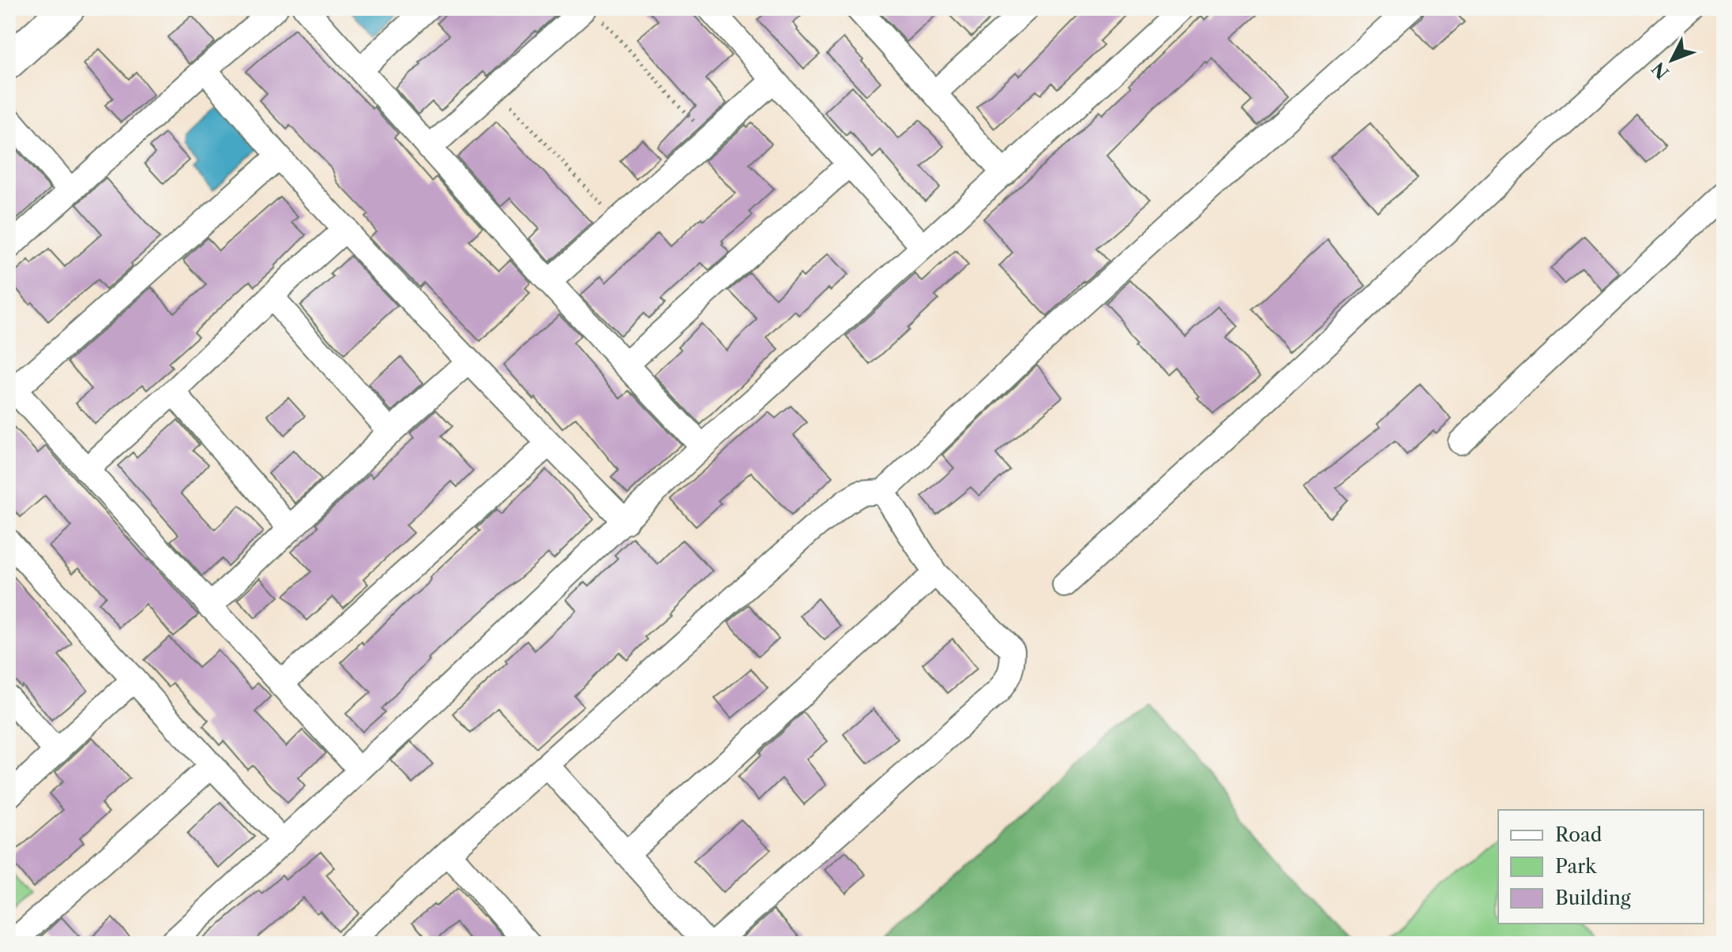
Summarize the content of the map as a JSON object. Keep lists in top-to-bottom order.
{
  "legend": ["Road", "Park", "Building"],
  "north": "bottom left"
}
